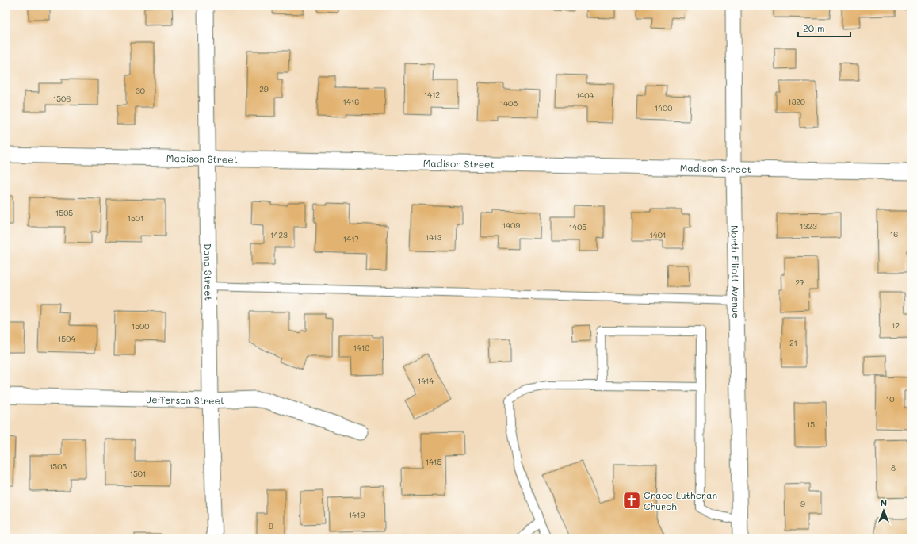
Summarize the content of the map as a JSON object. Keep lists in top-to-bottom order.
{
  "streets": {
    "street": [
      "Madison Street",
      "Dana Street",
      "North Elliott Avenue",
      "Jefferson Street"
    ]
  },
  "crossings": [
    ["Madison Street", "Dana Street"],
    ["Madison Street", "North Elliott Avenue"],
    ["Dana Street", "Jefferson Street"]
  ],
  "places": {
    "church": ["Grace Lutheran Church"]
  },
  "house_numbers": [
    "29",
    "30",
    "1412",
    "1404",
    "1506",
    "1416",
    "1320",
    "1408",
    "1400",
    "1505",
    "1501",
    "1409",
    "1323",
    "1405",
    "16",
    "1423",
    "1401",
    "1413",
    "1417",
    "27",
    "12",
    "1500",
    "1504",
    "21",
    "1418",
    "1414",
    "10",
    "15",
    "1415",
    "1505",
    "8",
    "1501",
    "9",
    "1419",
    "9"
  ],
  "scale_bar": "20 m",
  "north": "top"
}
